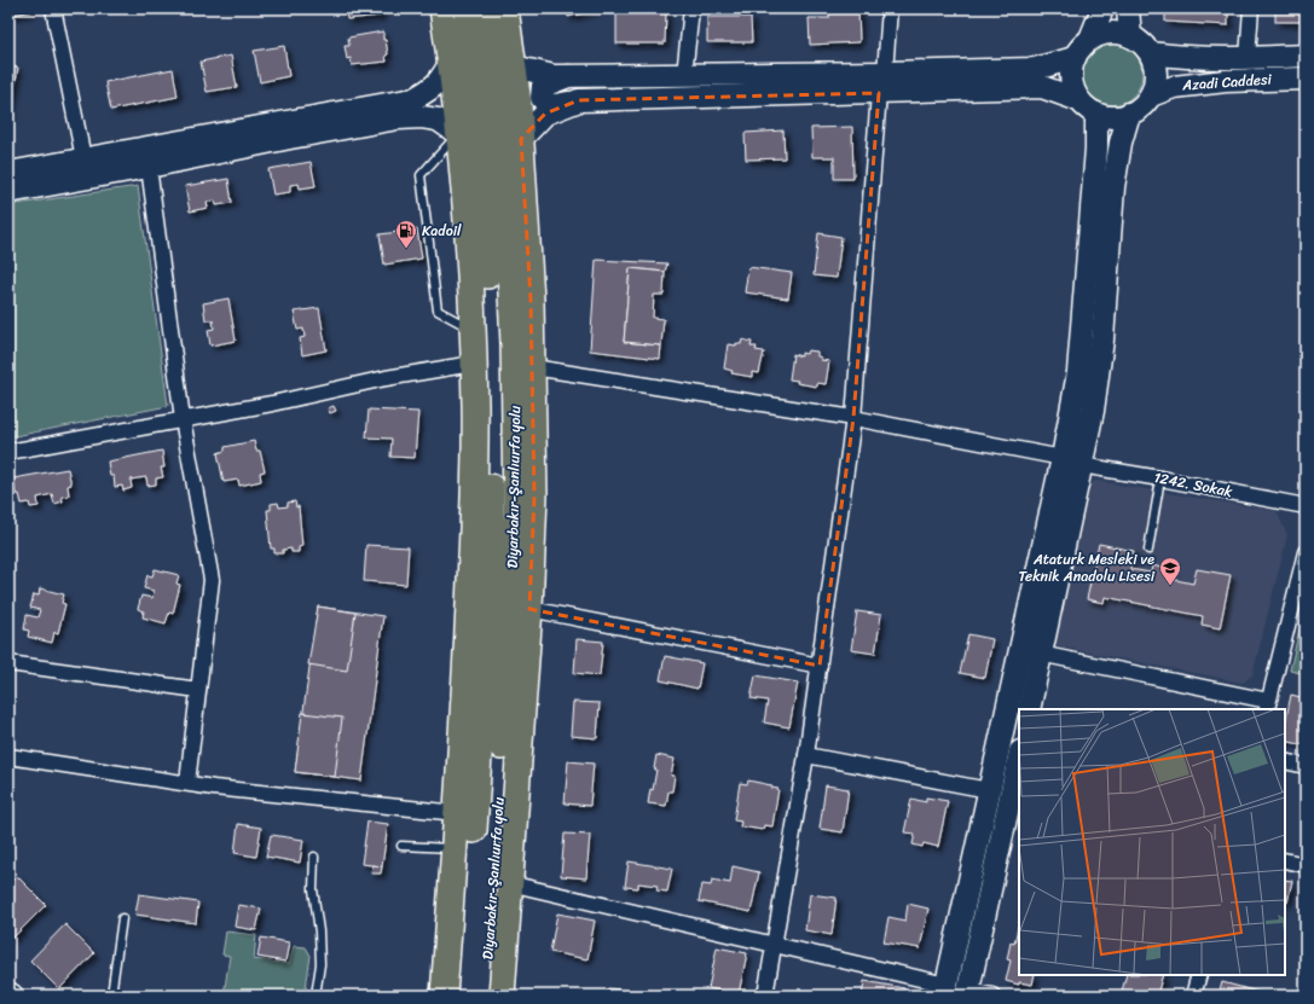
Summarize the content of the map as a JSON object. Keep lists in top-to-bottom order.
{
  "streets": {
    "highway": ["Diyarbakır-Şanlıurfa yolu"],
    "main road": ["Azadi Caddesi"],
    "street": ["1242. Sokak"]
  },
  "places": {
    "fuel station": ["Kadoil"],
    "school or university": ["Ataturk Mesleki ve Teknik Anadolu Lisesi"]
  }
}
